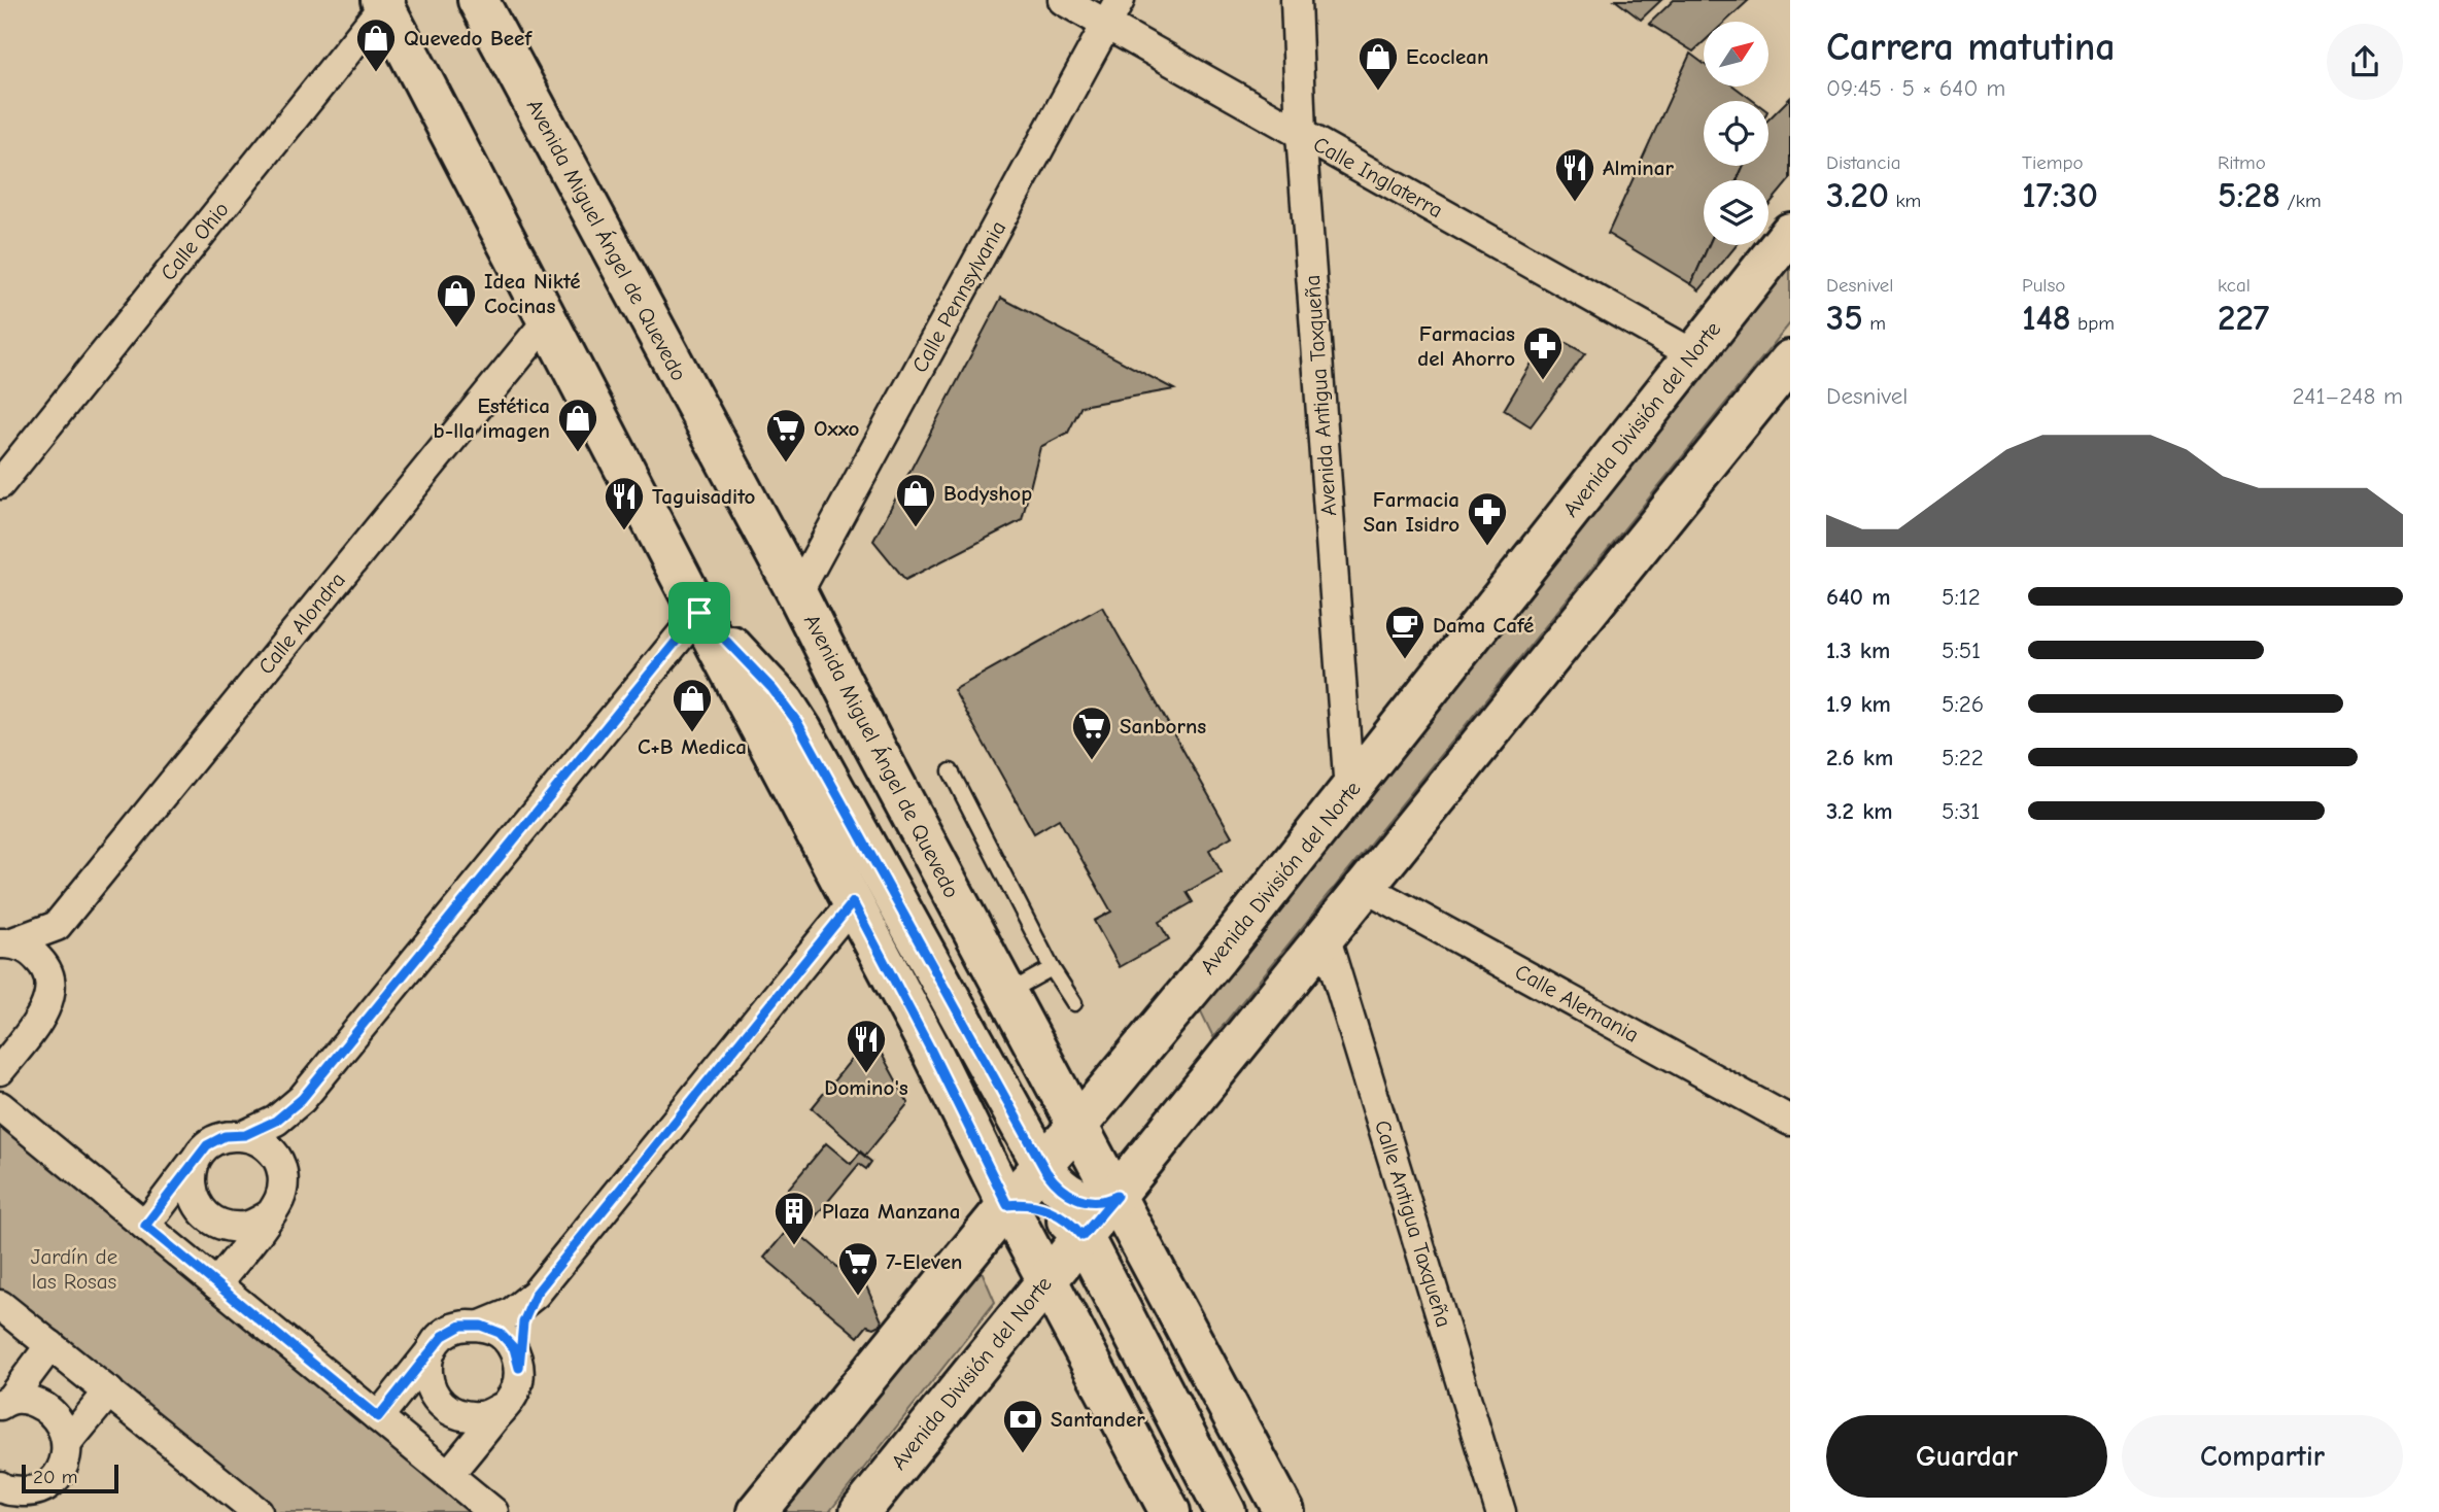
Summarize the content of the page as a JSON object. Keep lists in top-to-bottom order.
{
  "streets": {
    "main road": ["Avenida Miguel Ángel de Quevedo", "Avenida División del Norte"],
    "street": [
      "Calle Inglaterra",
      "Calle Ohio",
      "Calle Pennsylvania",
      "Avenida Antigua Taxqueña",
      "Calle Alondra",
      "Calle Alemania",
      "Calle Antigua Taxqueña"
    ]
  },
  "crossings": [
    ["Calle Inglaterra", "Calle Pennsylvania"],
    ["Calle Inglaterra", "Avenida Antigua Taxqueña"],
    ["Calle Inglaterra", "Avenida División del Norte"],
    ["Avenida Miguel Ángel de Quevedo", "Calle Pennsylvania"],
    ["Avenida Miguel Ángel de Quevedo", "Avenida División del Norte"],
    ["Avenida Antigua Taxqueña", "Avenida División del Norte"],
    ["Avenida División del Norte", "Calle Alemania"],
    ["Avenida División del Norte", "Calle Antigua Taxqueña"]
  ],
  "parks": ["Jardín de las Rosas"],
  "places": {
    "shop": [
      "Quevedo Beef",
      "Ecoclean",
      "Idea Nikté Cocinas",
      "Estética b-lla imagen",
      "Bodyshop",
      "C+B Medica"
    ],
    "restaurant": ["Alminar", "Taguisadito", "Domino's"],
    "pharmacy": ["Farmacias del Ahorro", "Farmacia San Isidro"],
    "supermarket": ["Oxxo", "Sanborns", "7-Eleven"],
    "cafe": ["Dama Café"],
    "building": ["Plaza Manzana"],
    "bank": ["Santander"]
  },
  "scale_bar": "20 m",
  "north": "top right",
  "page": {
    "heading": ["Carrera matutina", "09:45 · 5 × 640 m"],
    "stats": [
      ["Distancia", "3.20 km"],
      ["Tiempo", "17:30"],
      ["Ritmo", "5:28 /km"],
      ["Desnivel", "35 m"],
      ["Pulso", "148 bpm"],
      ["kcal", "227"]
    ],
    "chart": ["Desnivel", "241–248 m"],
    "list": [
      {
        "name": "640 m",
        "note": "5:12"
      },
      {
        "name": "1.3 km",
        "note": "5:51"
      },
      {
        "name": "1.9 km",
        "note": "5:26"
      },
      {
        "name": "2.6 km",
        "note": "5:22"
      },
      {
        "name": "3.2 km",
        "note": "5:31"
      }
    ],
    "buttons": ["Guardar", "Compartir"],
    "scale": "20 m"
  }
}
